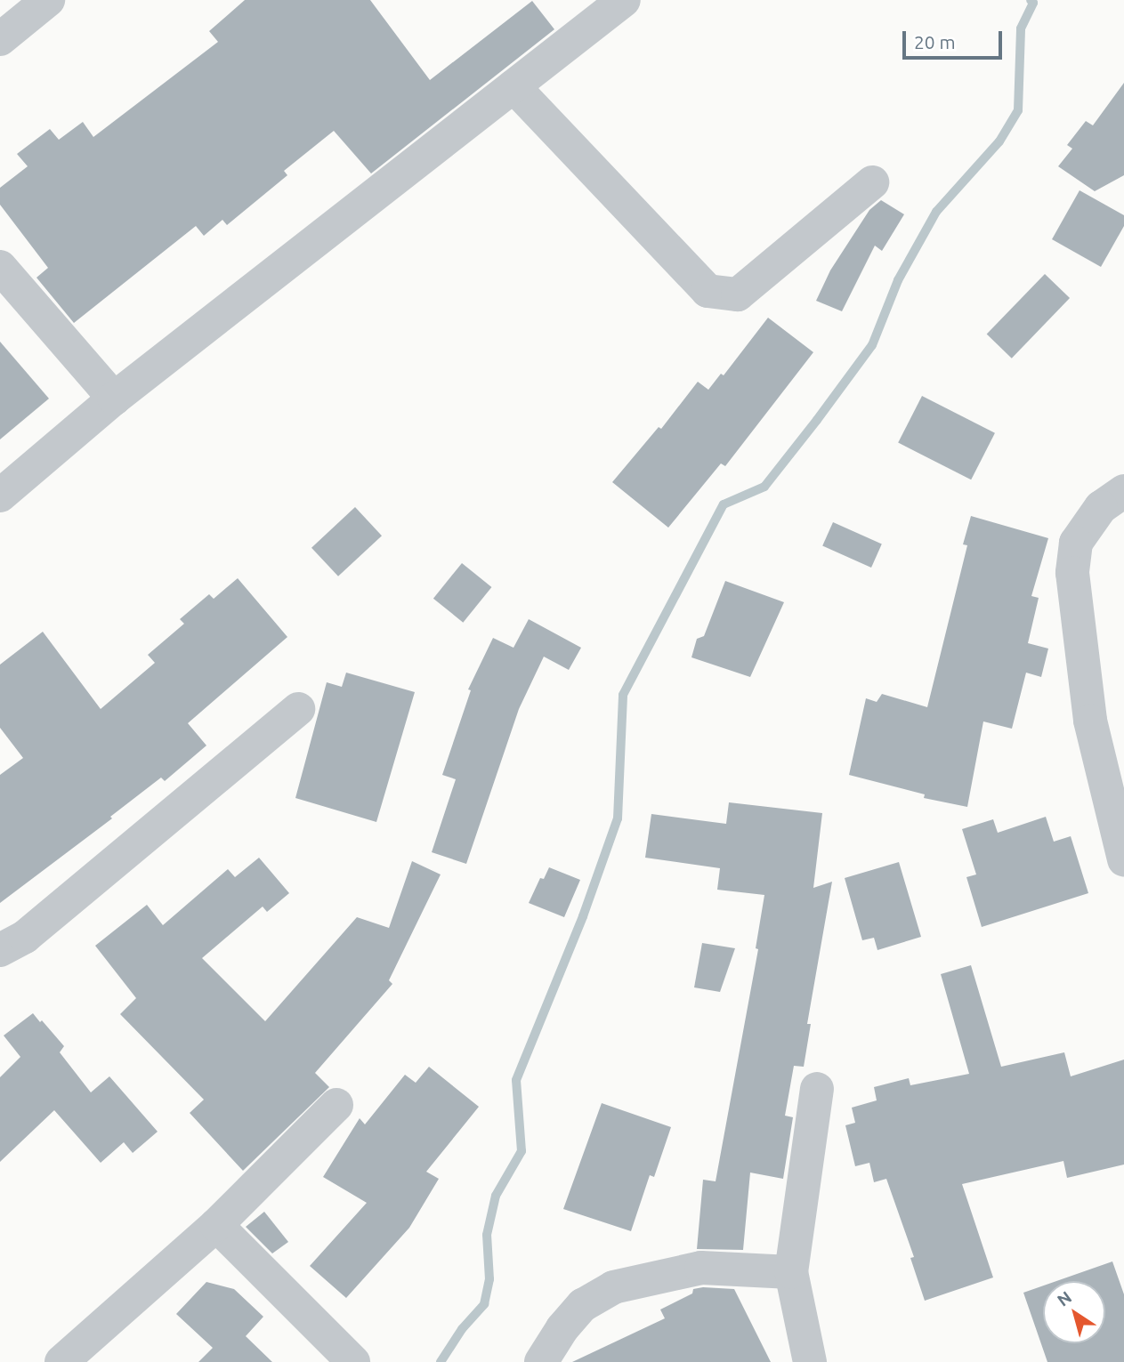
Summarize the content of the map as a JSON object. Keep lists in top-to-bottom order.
{
  "scale_bar": "20 m",
  "north": "top left"
}
